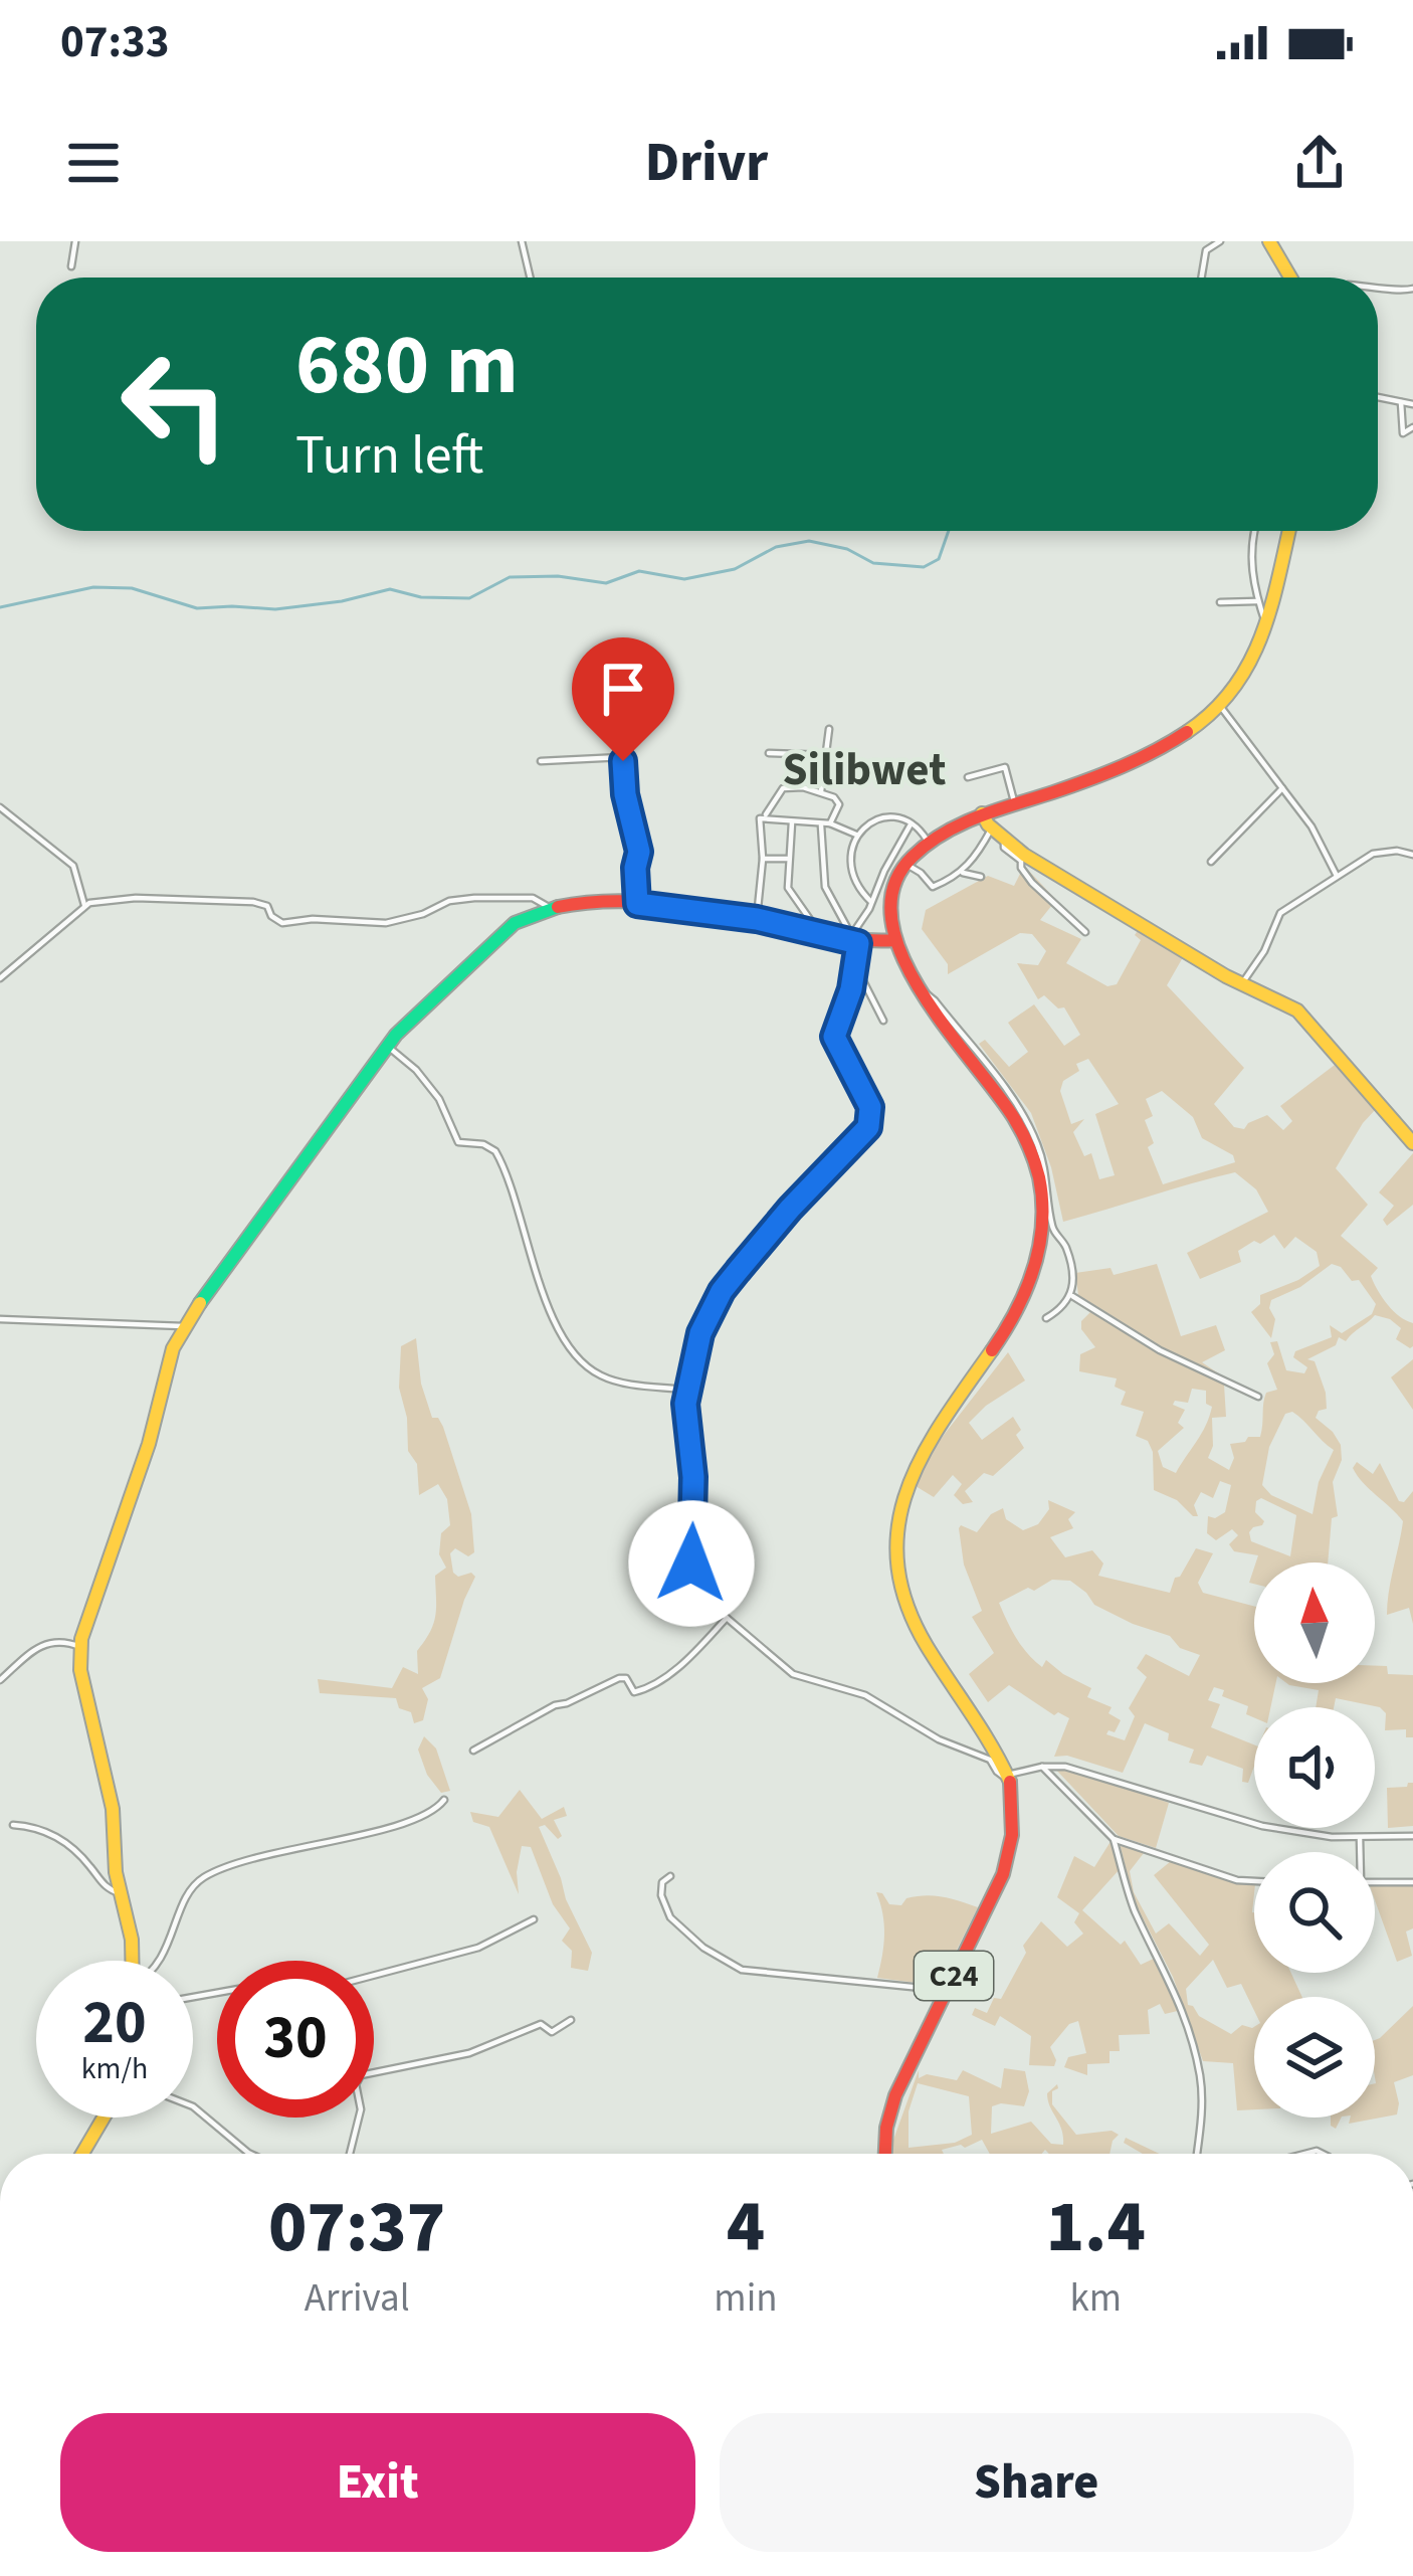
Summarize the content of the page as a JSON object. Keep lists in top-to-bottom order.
{
  "streets": {
    "street": ["C24"]
  },
  "districts": ["Silibwet"],
  "north": "top",
  "page": {
    "status": "07:33",
    "header": "Drivr",
    "turn": ["680 m", "Turn left"],
    "speed": "20 km/h",
    "limit": "30",
    "eta": [
      "07:37",
      "Arrival",
      "4",
      "min",
      "1.4",
      "km"
    ],
    "buttons": ["Exit", "Share"]
  }
}
